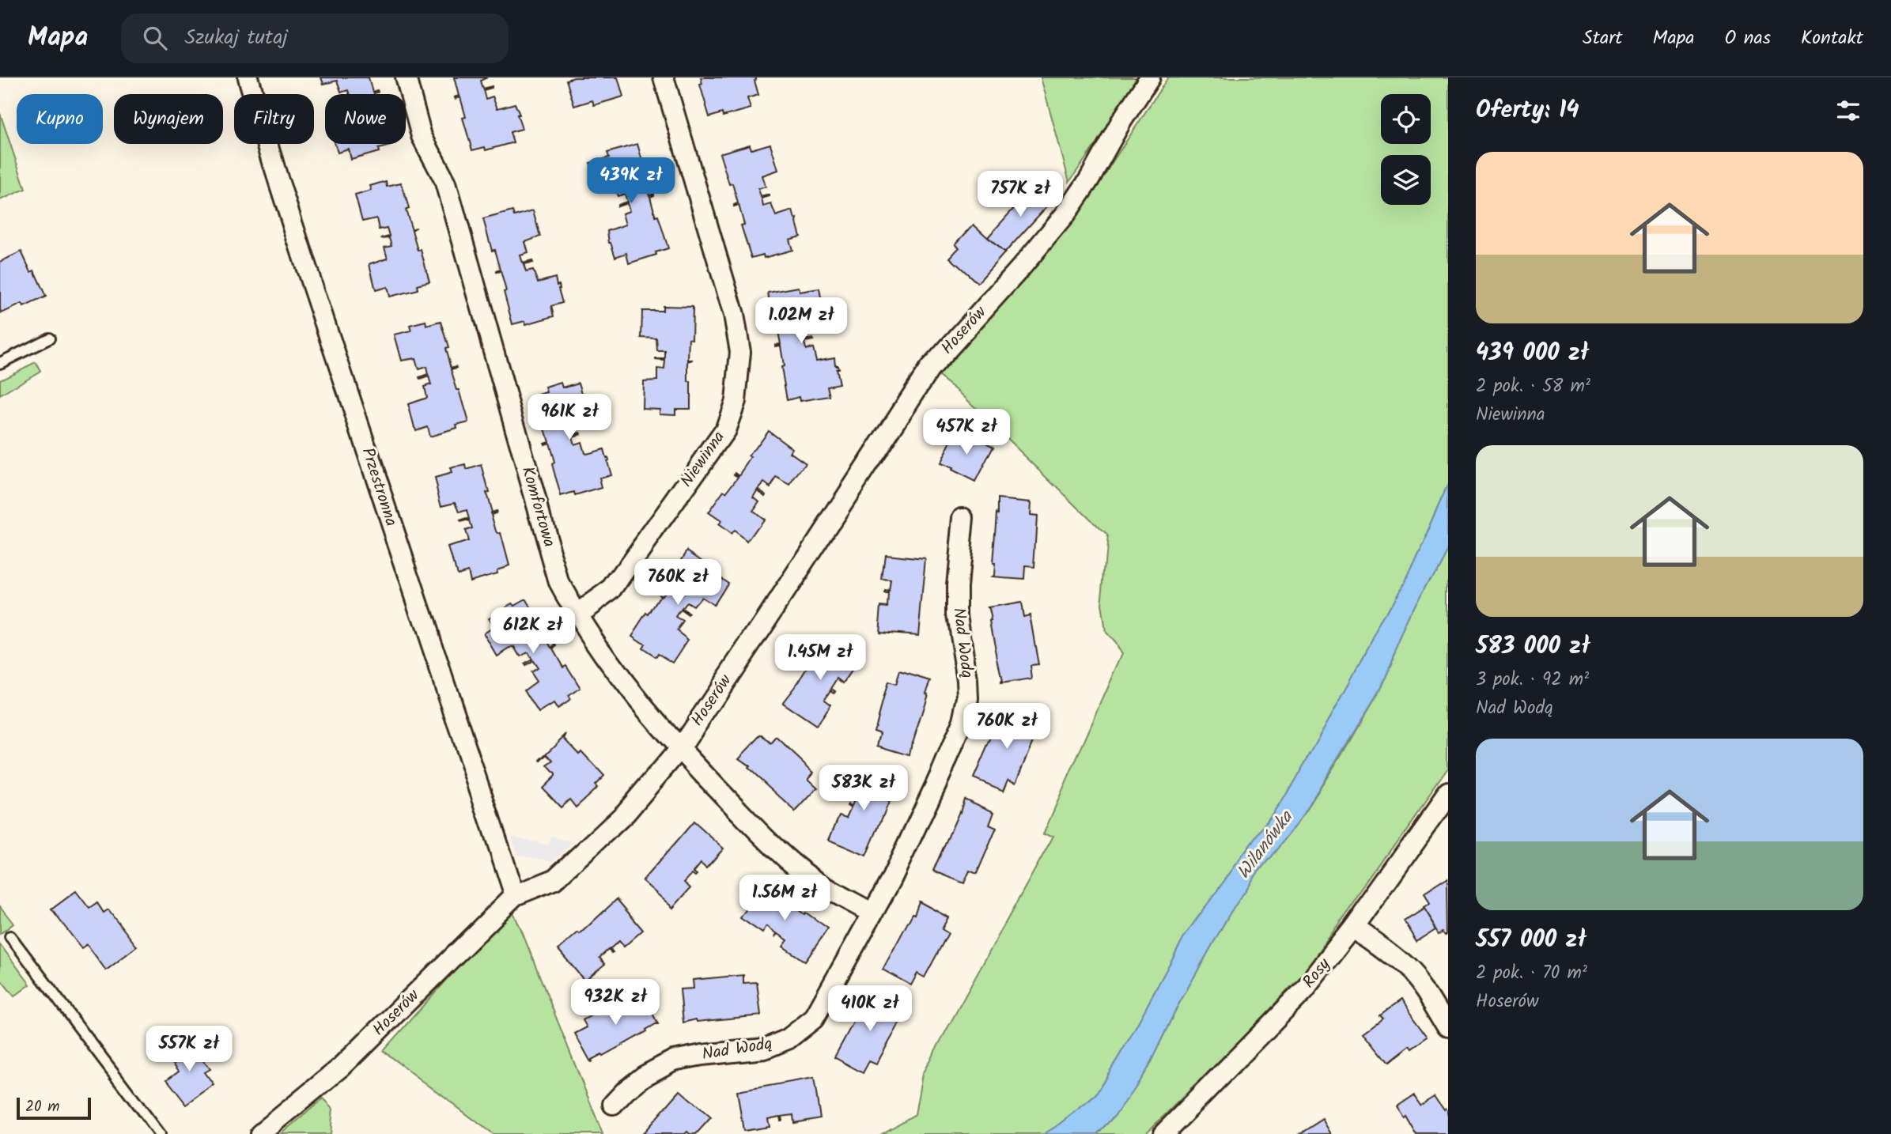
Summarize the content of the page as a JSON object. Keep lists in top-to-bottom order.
{
  "streets": {
    "street": [
      "Hoserów",
      "Niewinna",
      "Przestronna",
      "Komfortowa",
      "Nad Wodą",
      "Rosy"
    ]
  },
  "crossings": [
    ["Hoserów", "Przestronna"],
    ["Hoserów", "Komfortowa"],
    ["Niewinna", "Komfortowa"]
  ],
  "water": ["Wilanówka"],
  "scale_bar": "20 m",
  "page": {
    "header": "Mapa",
    "search": "Szukaj tutaj",
    "nav": [
      "Start",
      "Mapa",
      "O nas",
      "Kontakt"
    ],
    "heading": "Oferty: 14",
    "chip": [
      "Kupno",
      "Wynajem",
      "Filtry",
      "Nowe"
    ],
    "list": [
      {
        "name": "439 000 zł",
        "note": "2 pok. · 58 m² · Niewinna"
      },
      {
        "name": "583 000 zł",
        "note": "3 pok. · 92 m² · Nad Wodą"
      },
      {
        "name": "557 000 zł",
        "note": "2 pok. · 70 m² · Hoserów"
      }
    ],
    "price": [
      "439K zł",
      "757K zł",
      "1.02M zł",
      "961K zł",
      "457K zł",
      "760K zł",
      "612K zł",
      "1.45M zł",
      "760K zł",
      "583K zł",
      "1.56M zł",
      "932K zł",
      "410K zł",
      "557K zł"
    ],
    "scale": "20 m"
  }
}
